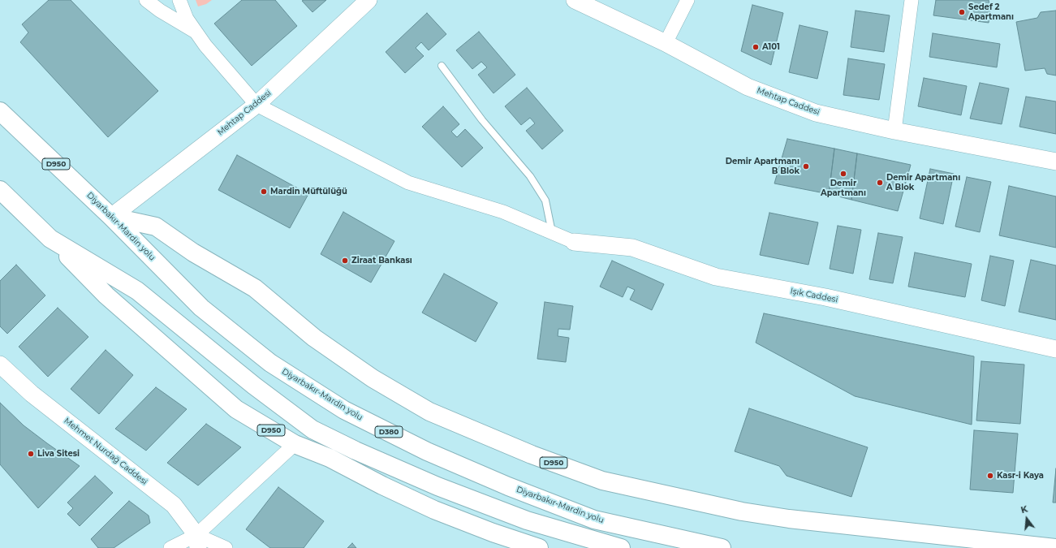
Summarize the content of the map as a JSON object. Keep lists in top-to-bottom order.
{
  "streets": {
    "highway": ["D950", "Diyarbakır-Mardin yolu", "D380"],
    "street": ["Mehtap Caddesi", "Işık Caddesi", "Mehmet Nurdağ Caddesi"]
  },
  "crossings": [
    ["Mehtap Caddesi", "D950"],
    ["Mehtap Caddesi", "Diyarbakır-Mardin yolu"],
    ["D950", "Diyarbakır-Mardin yolu"]
  ],
  "places": [
    "Sedef 2 Apartmanı",
    "A101",
    "Demir Apartmanı B Blok",
    "Demir Apartmanı",
    "Demir Apartmanı A Blok",
    "Mardin Müftülüğü",
    "Ziraat Bankası",
    "Liva Sitesi",
    "Kasr-i Kaya"
  ],
  "north": "top"
}
